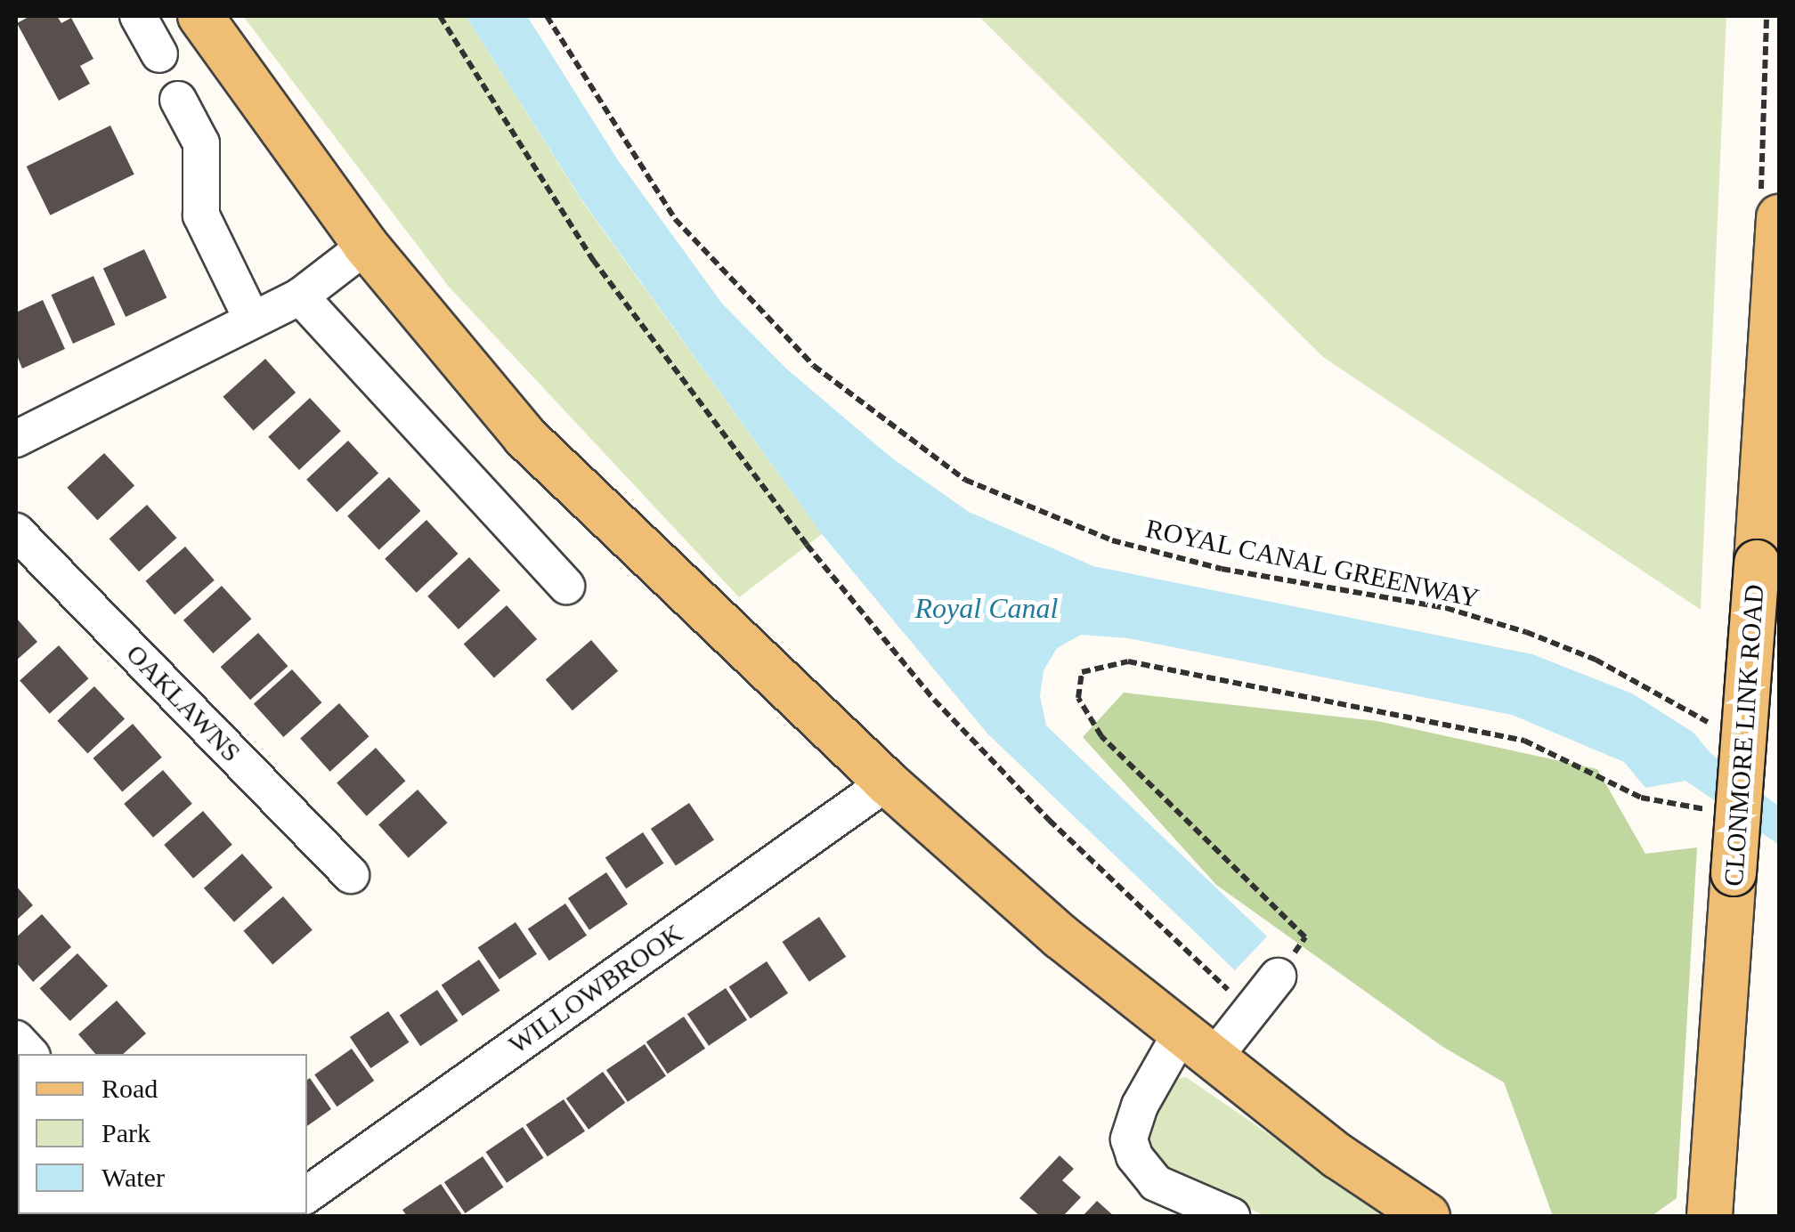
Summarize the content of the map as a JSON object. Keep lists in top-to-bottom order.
{
  "streets": {
    "main road": ["CLONMORE LINK ROAD"],
    "street": ["OAKLAWNS", "WILLOWBROOK"],
    "path": ["ROYAL CANAL GREENWAY"]
  },
  "water": ["Royal Canal"],
  "legend": ["Road", "Park", "Water"]
}
